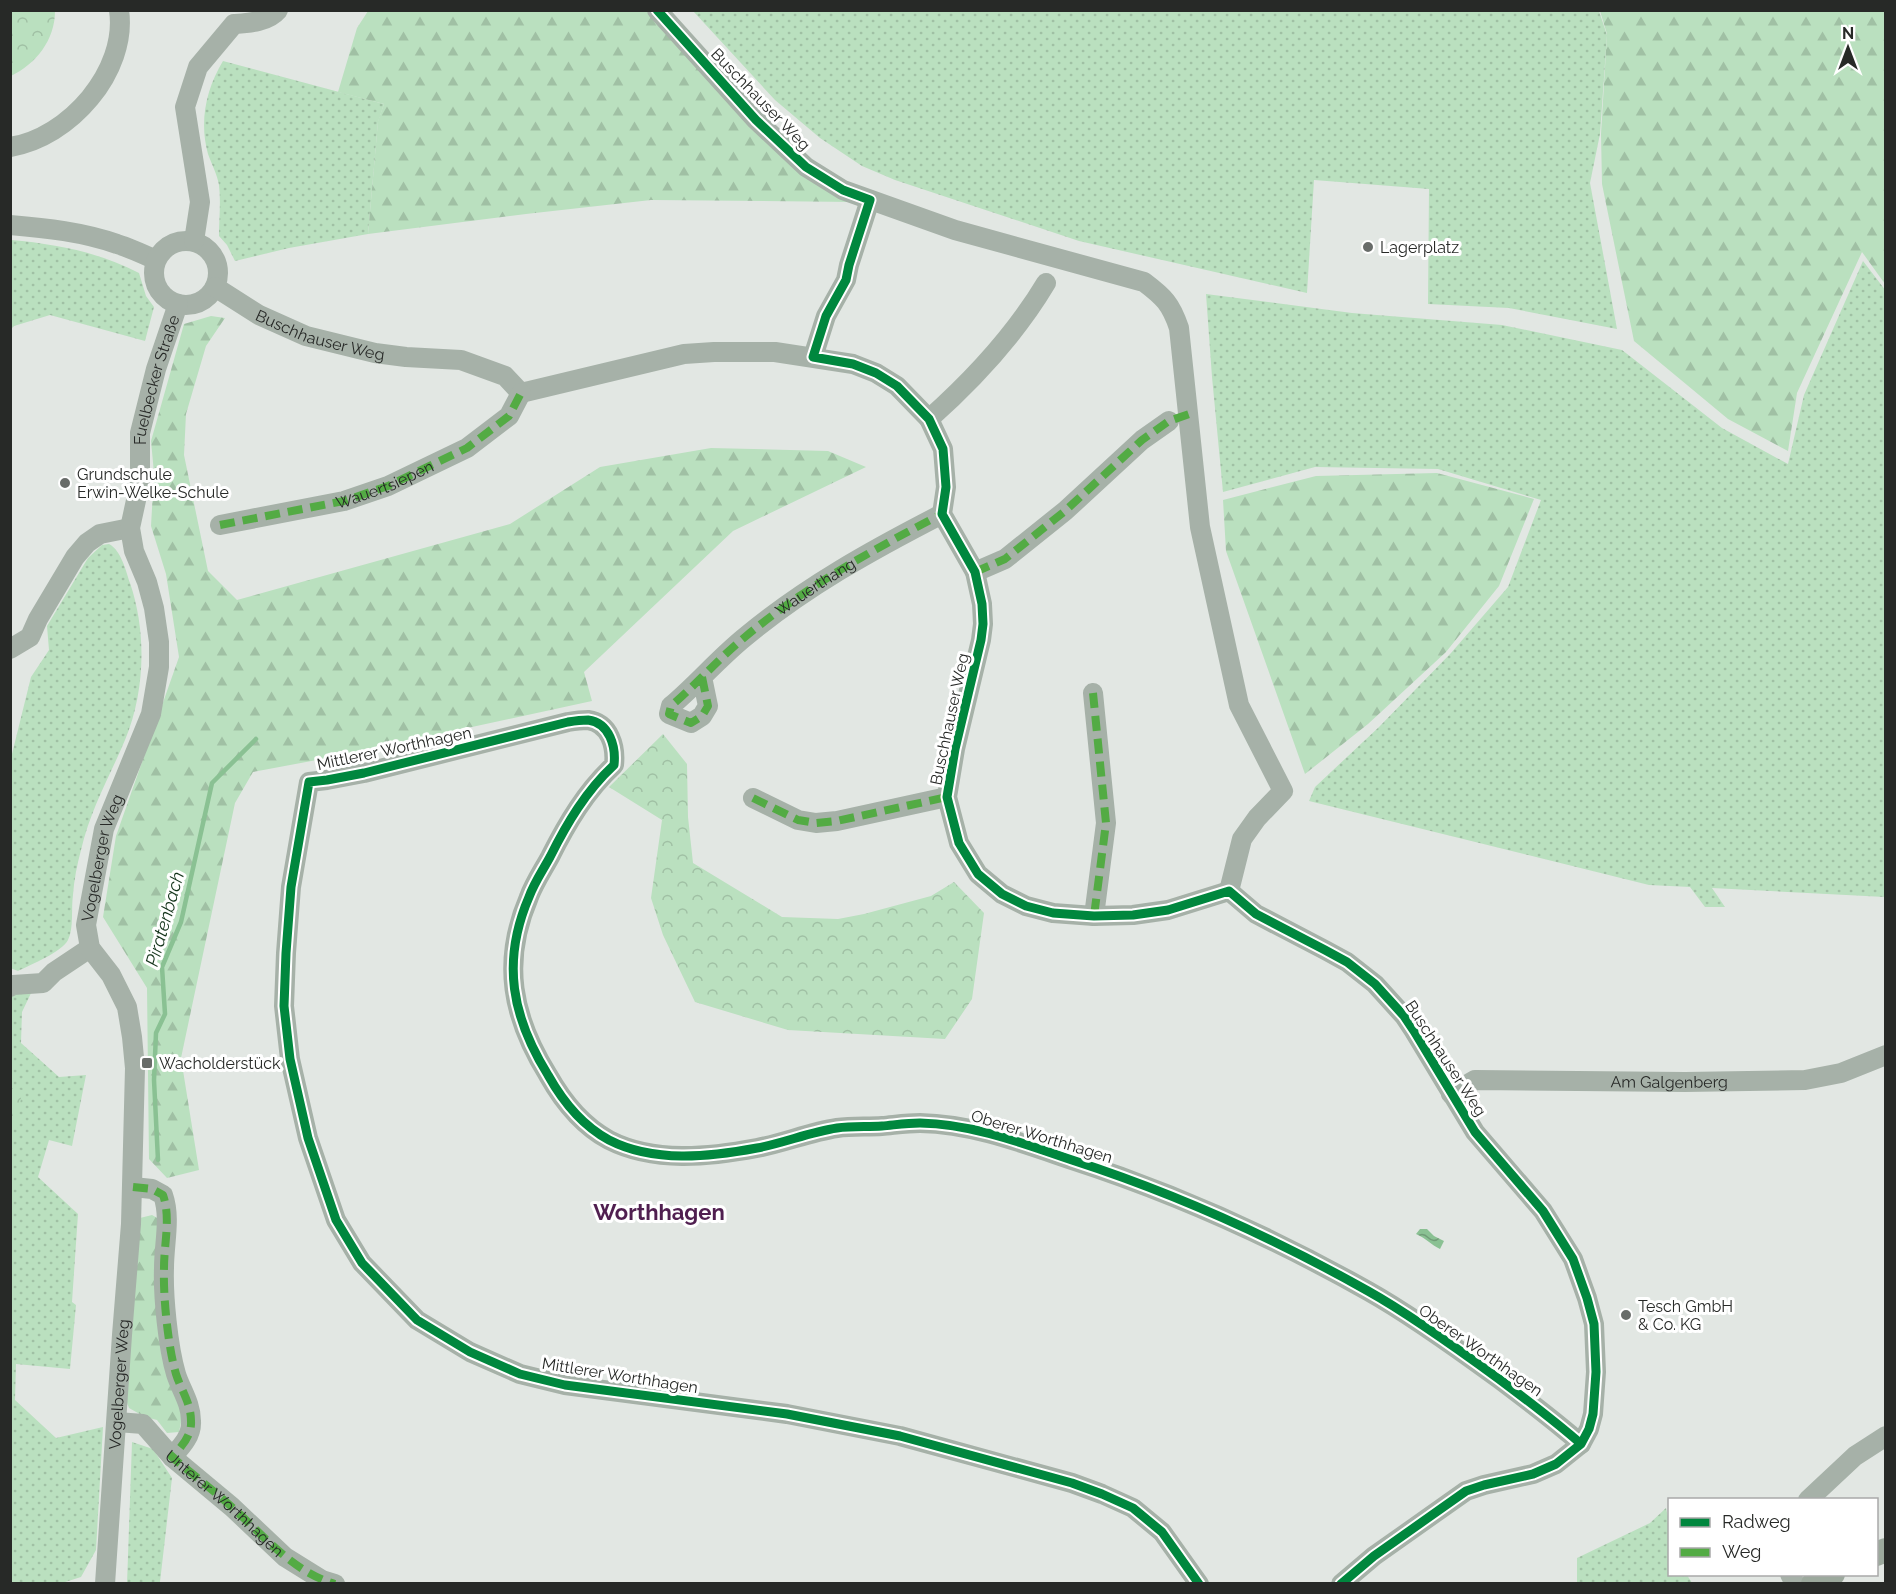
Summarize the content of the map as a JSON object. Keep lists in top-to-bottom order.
{
  "streets": {
    "street": [
      "Buschhauser Weg",
      "Fuelbecker Straße",
      "Wauertsiepen",
      "Wauerthang",
      "Mittlerer Worthhagen",
      "Vogelberger Weg",
      "Am Galgenberg",
      "Oberer Worthhagen",
      "Unterer Worthhagen"
    ]
  },
  "crossings": [
    ["Buschhauser Weg", "Fuelbecker Straße"],
    ["Buschhauser Weg", "Wauertsiepen"],
    ["Buschhauser Weg", "Wauerthang"],
    ["Buschhauser Weg", "Am Galgenberg"],
    ["Buschhauser Weg", "Oberer Worthhagen"],
    ["Fuelbecker Straße", "Vogelberger Weg"],
    ["Mittlerer Worthhagen", "Oberer Worthhagen"],
    ["Vogelberger Weg", "Unterer Worthhagen"]
  ],
  "districts": ["Worthhagen"],
  "water": ["Piratenbach"],
  "places": {
    "other": ["Lagerplatz", "Grundschule Erwin-Welke-Schule", "Tesch GmbH & Co. KG"],
    "transit": ["Wacholderstück"]
  },
  "legend": ["Radweg", "Weg"],
  "north": "top"
}
